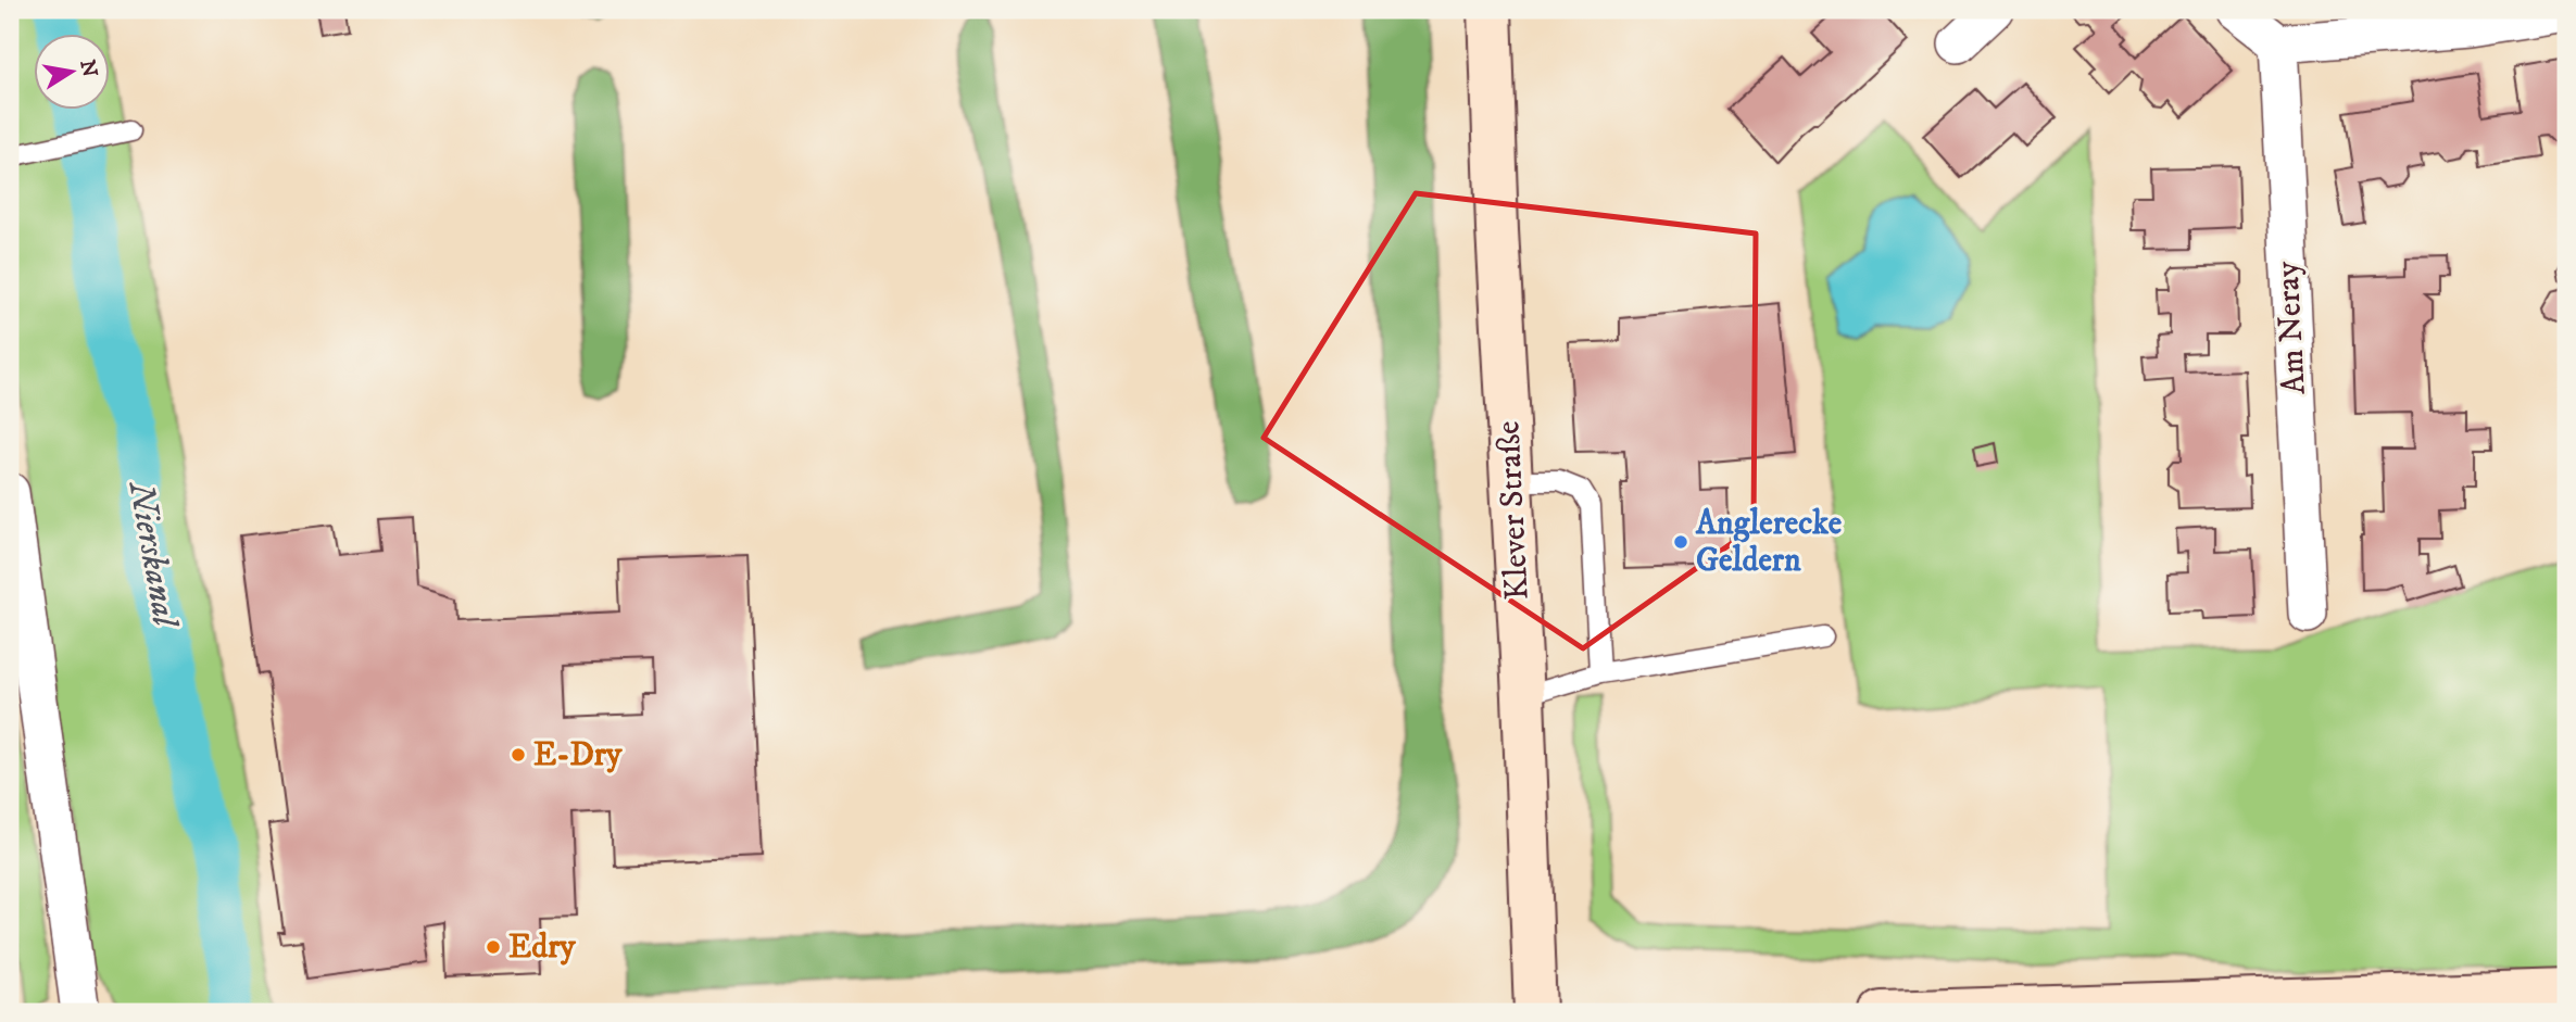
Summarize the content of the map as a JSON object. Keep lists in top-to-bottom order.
{
  "streets": {
    "main road": ["Klever Straße"],
    "street": ["Am Neray"]
  },
  "water": ["Nierskanal"],
  "places": ["Anglerecke Geldern", "E-Dry", "Edry"],
  "north": "right"
}
